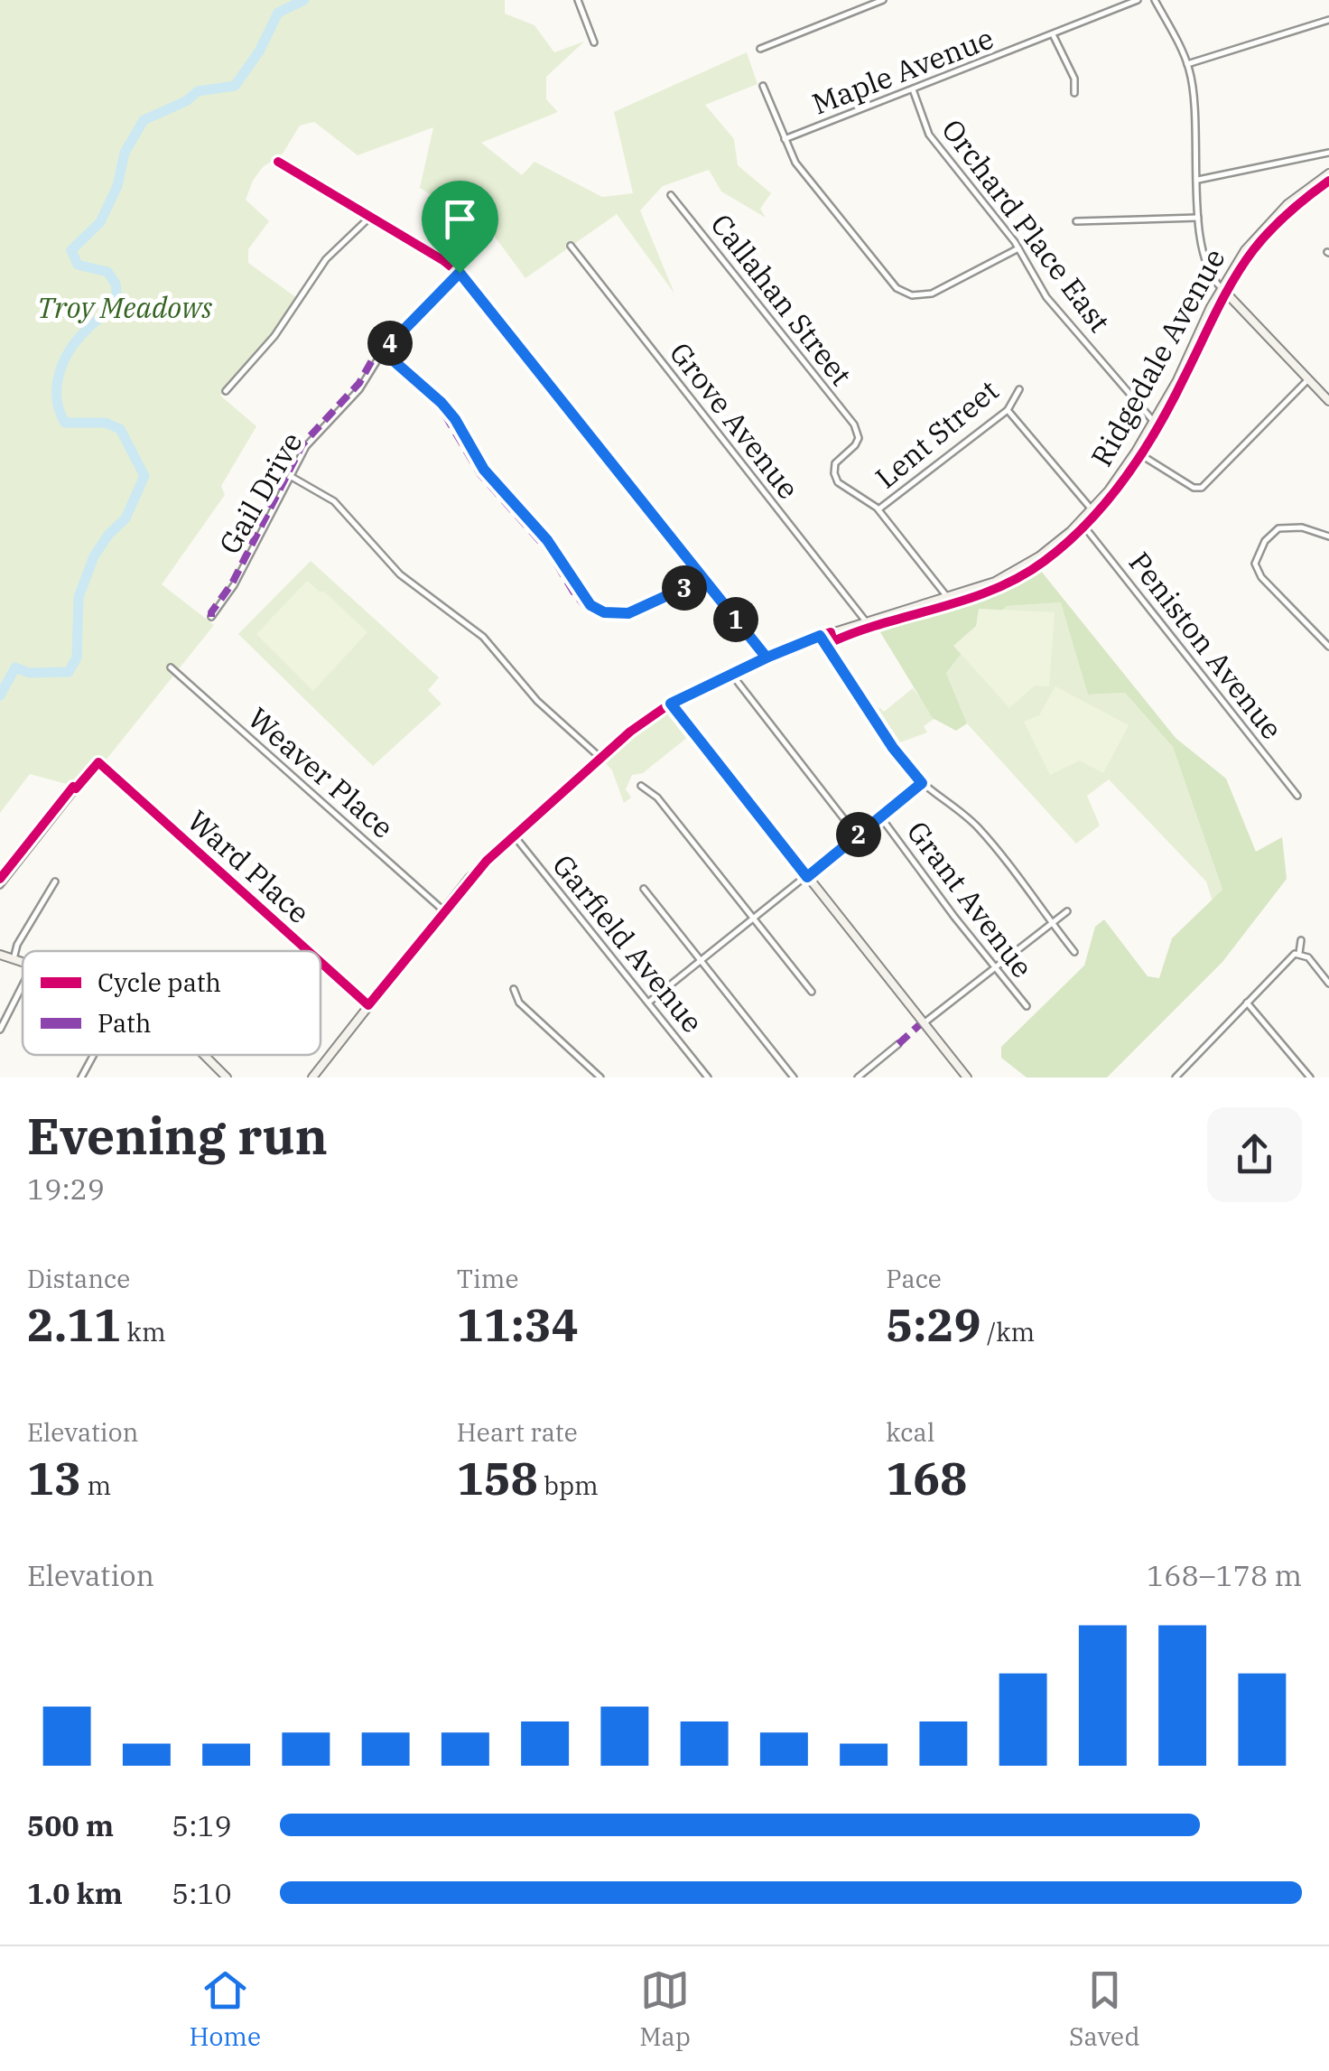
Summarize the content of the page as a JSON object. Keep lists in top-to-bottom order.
{
  "streets": {
    "main road": ["Ridgedale Avenue"],
    "street": [
      "Maple Avenue",
      "Orchard Place East",
      "Callahan Street",
      "Grove Avenue",
      "Lent Street",
      "Gail Drive",
      "Peniston Avenue",
      "Weaver Place",
      "Ward Place",
      "Grant Avenue",
      "Garfield Avenue"
    ]
  },
  "crossings": [
    ["Maple Avenue", "Orchard Place East"],
    ["Orchard Place East", "Ridgedale Avenue"],
    ["Callahan Street", "Lent Street"],
    ["Ridgedale Avenue", "Grove Avenue"],
    ["Ridgedale Avenue", "Peniston Avenue"],
    ["Ridgedale Avenue", "Weaver Place"],
    ["Ridgedale Avenue", "Ward Place"],
    ["Ridgedale Avenue", "Grant Avenue"],
    ["Ridgedale Avenue", "Garfield Avenue"]
  ],
  "parks": ["Troy Meadows"],
  "legend": ["Cycle path", "Path"],
  "page": {
    "pins": [
      "4",
      "3",
      "1",
      "2"
    ],
    "heading": ["Evening run", "19:29"],
    "stats": [
      ["Distance", "2.11 km"],
      ["Time", "11:34"],
      ["Pace", "5:29 /km"],
      ["Elevation", "13 m"],
      ["Heart rate", "158 bpm"],
      ["kcal", "168"]
    ],
    "chart": ["Elevation", "168–178 m"],
    "list": [
      {
        "name": "500 m",
        "note": "5:19"
      },
      {
        "name": "1.0 km",
        "note": "5:10"
      }
    ],
    "tabs": ["Home", "Map", "Saved"]
  }
}
